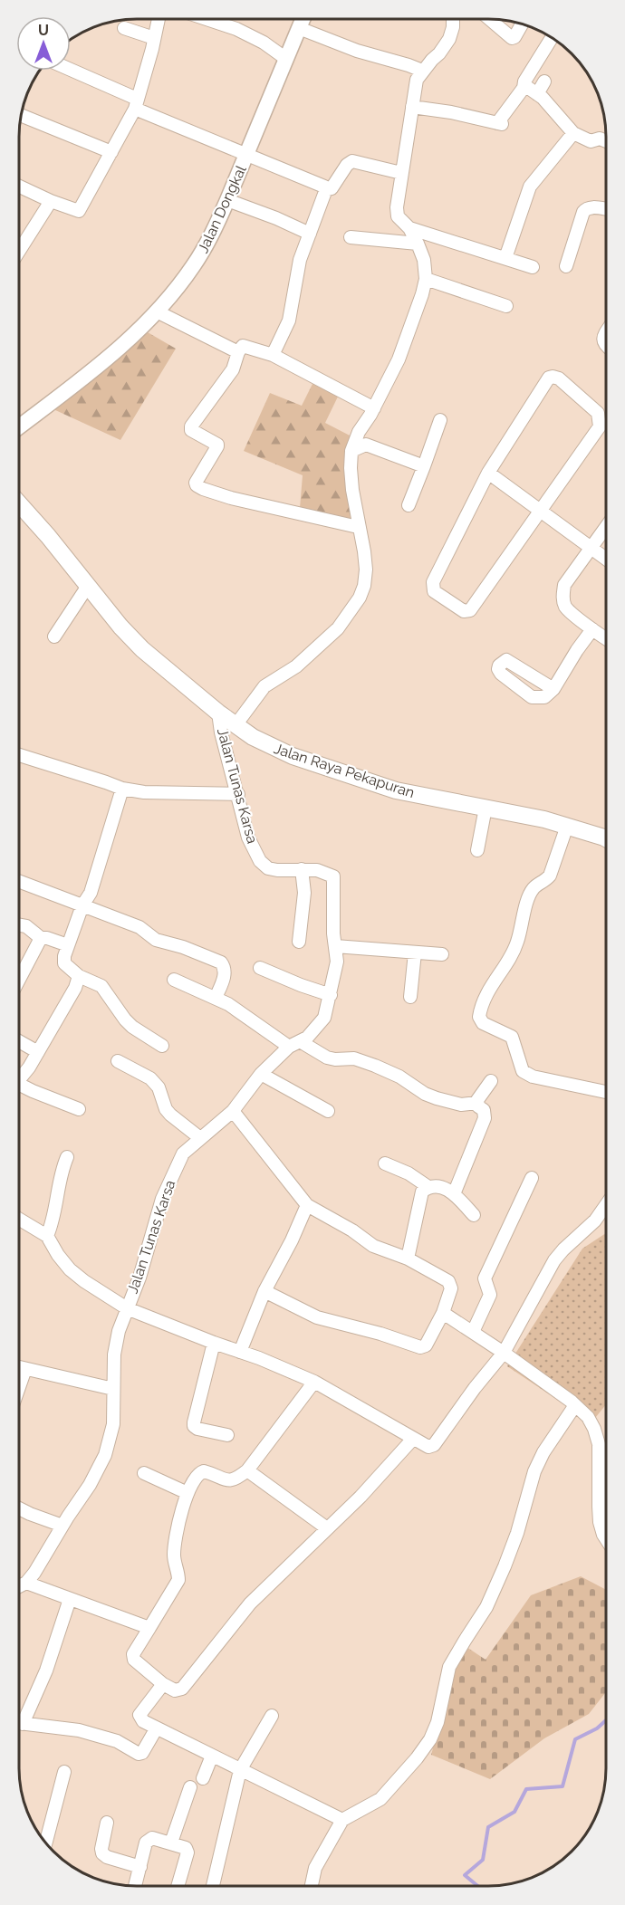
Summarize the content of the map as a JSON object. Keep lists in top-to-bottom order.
{
  "streets": {
    "main road": ["Jalan Raya Pekapuran"],
    "street": ["Jalan Dongkal", "Jalan Tunas Karsa"]
  },
  "crossings": [
    ["Jalan Raya Pekapuran", "Jalan Tunas Karsa"]
  ],
  "north": "top"
}
